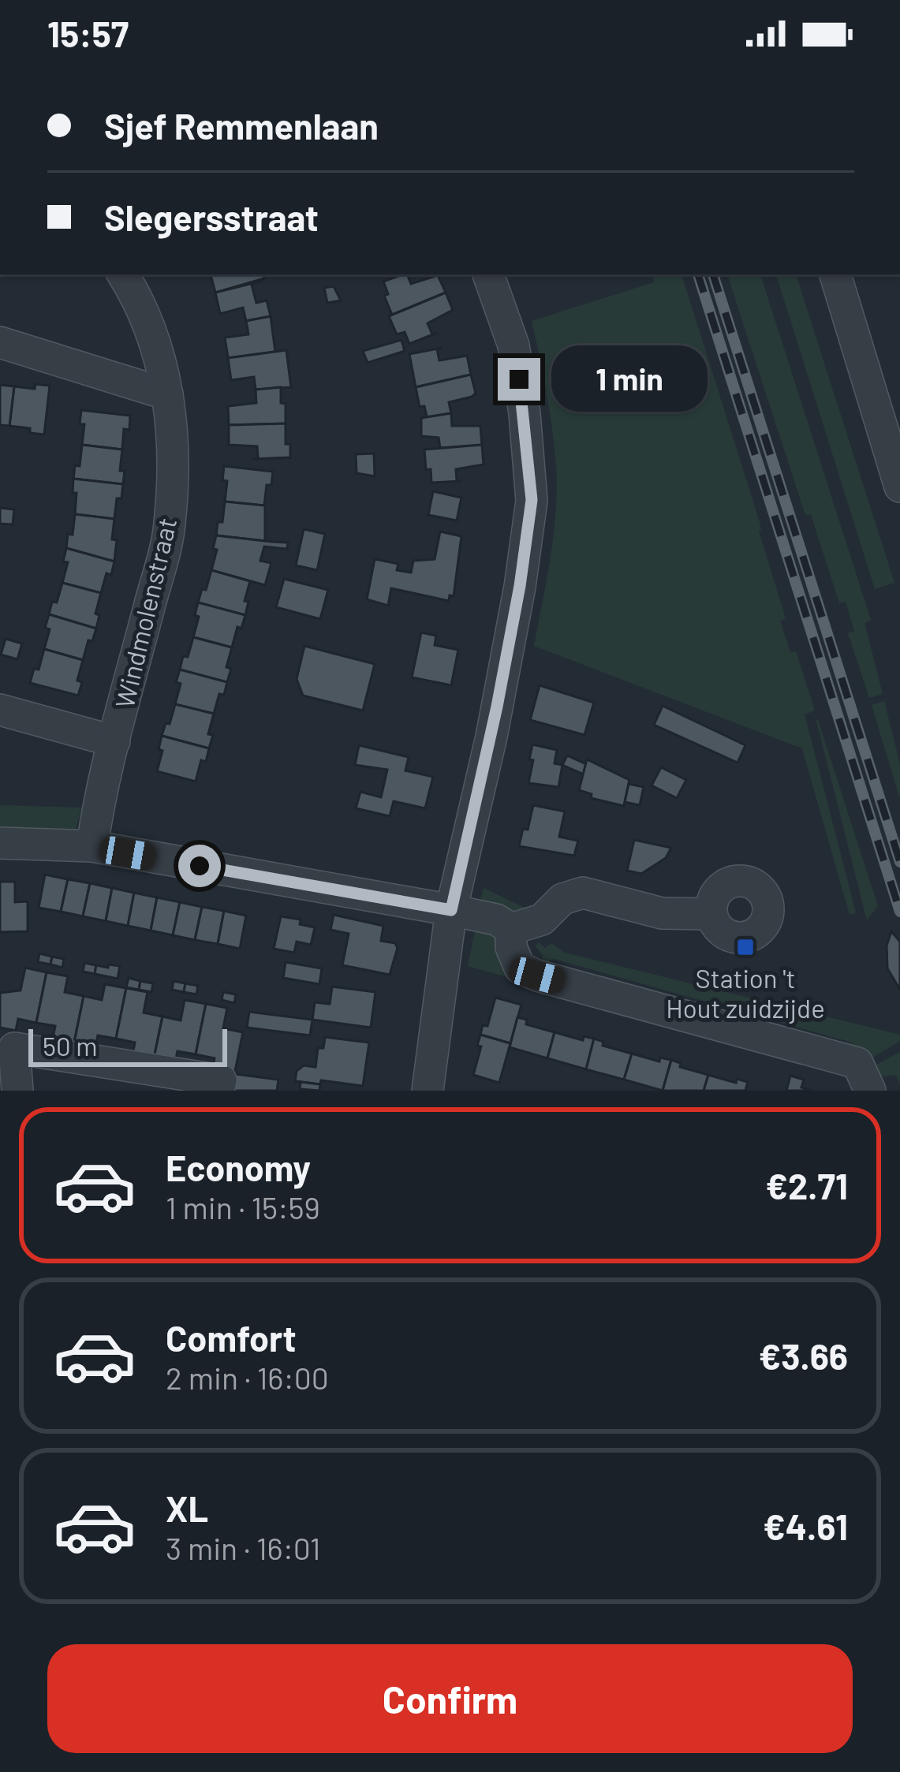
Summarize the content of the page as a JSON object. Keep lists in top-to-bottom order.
{
  "streets": {
    "street": ["Windmolenstraat"]
  },
  "places": {
    "transit": ["Station 't Hout zuidzijde"]
  },
  "scale_bar": "50 m",
  "page": {
    "status": "15:57",
    "banner": ["Sjef Remmenlaan", "Slegersstraat"],
    "bubble": "1 min",
    "scale": "50 m",
    "list": [
      {
        "name": "Economy",
        "note": "1 min · 15:59",
        "value": "€2.71"
      },
      {
        "name": "Comfort",
        "note": "2 min · 16:00",
        "value": "€3.66"
      },
      {
        "name": "XL",
        "note": "3 min · 16:01",
        "value": "€4.61"
      }
    ],
    "buttons": "Confirm"
  }
}
